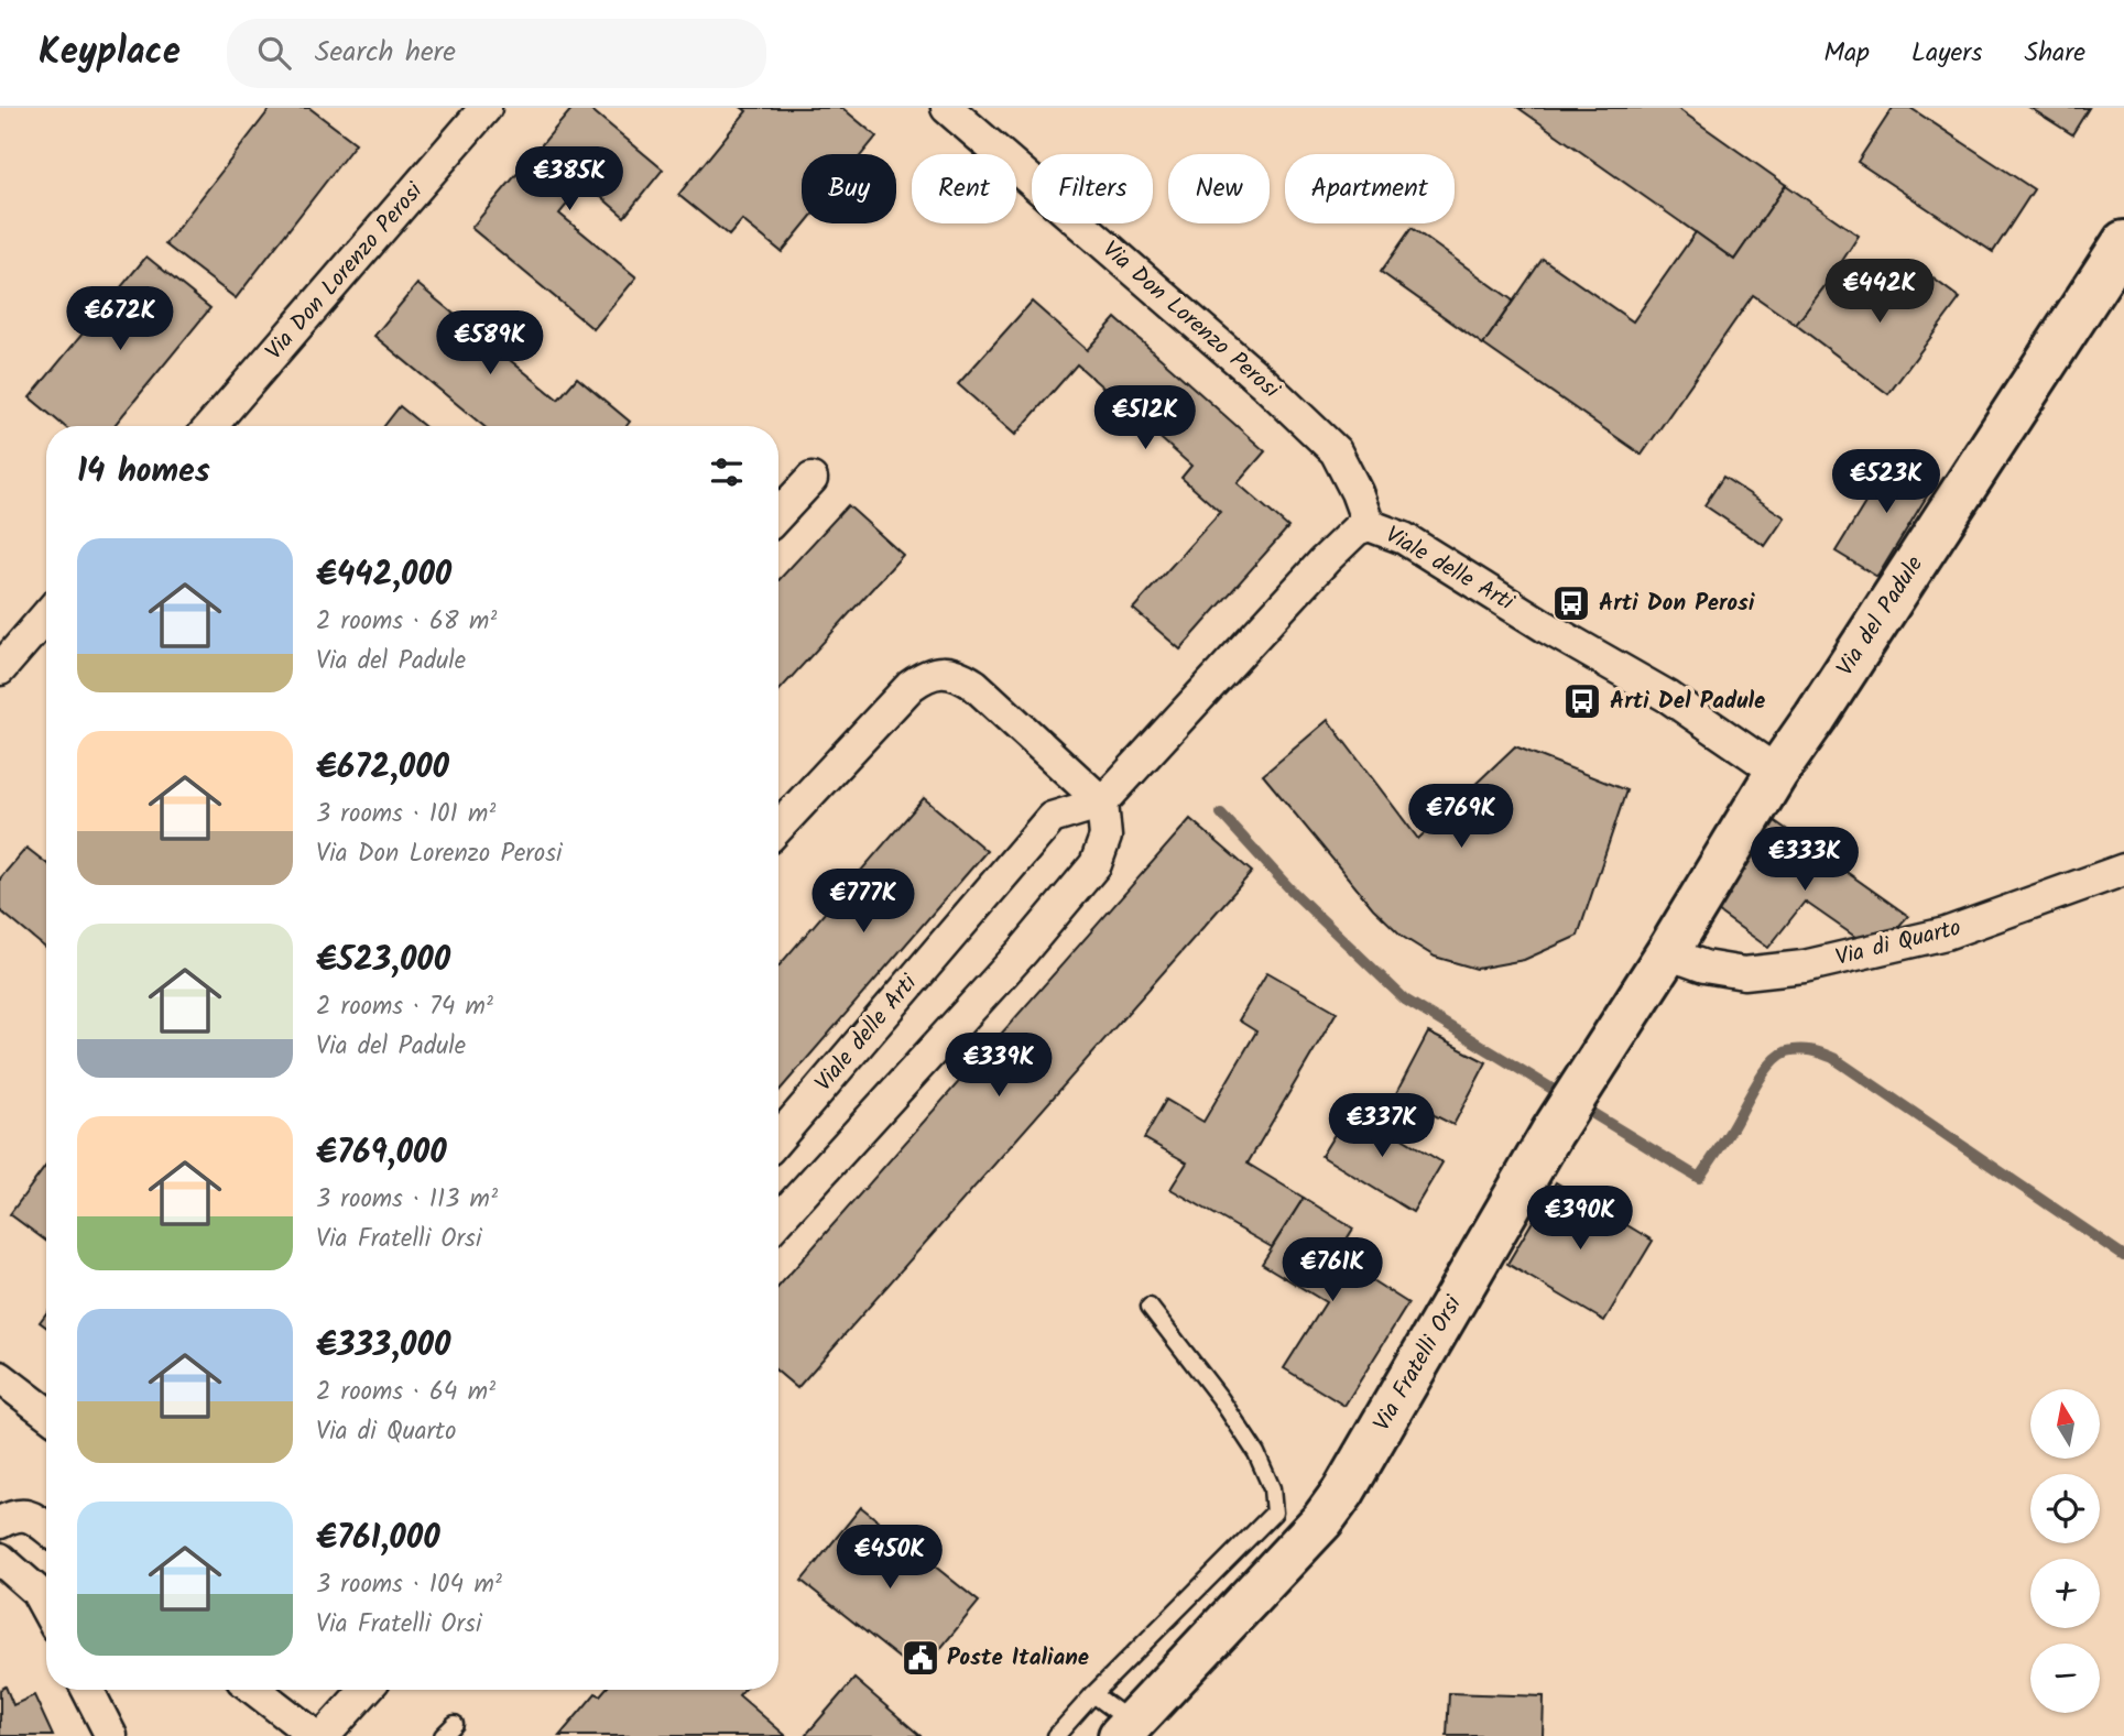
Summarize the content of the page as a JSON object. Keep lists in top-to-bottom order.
{
  "streets": {
    "main road": ["Via del Padule", "Via Fratelli Orsi"],
    "street": ["Via Don Lorenzo Perosi", "Viale delle Arti", "Via di Quarto"]
  },
  "crossings": [
    ["Via Don Lorenzo Perosi", "Viale delle Arti"],
    ["Viale delle Arti", "Via del Padule"],
    ["Via del Padule", "Via di Quarto"],
    ["Via del Padule", "Via Fratelli Orsi"],
    ["Via di Quarto", "Via Fratelli Orsi"]
  ],
  "places": {
    "bus stop": ["Arti Don Perosi", "Arti Del Padule"],
    "public building": ["Poste Italiane"]
  },
  "north": "top",
  "page": {
    "header": "Keyplace",
    "search": "Search here",
    "nav": ["Map", "Layers", "Share"],
    "price": [
      "€385K",
      "€442K",
      "€672K",
      "€589K",
      "€512K",
      "€523K",
      "€769K",
      "€333K",
      "€777K",
      "€339K",
      "€337K",
      "€390K",
      "€761K",
      "€450K"
    ],
    "chip": [
      "Buy",
      "Rent",
      "Filters",
      "New",
      "Apartment"
    ],
    "heading": "14 homes",
    "list": [
      {
        "name": "€442,000",
        "note": "2 rooms · 68 m² · Via del Padule"
      },
      {
        "name": "€672,000",
        "note": "3 rooms · 101 m² · Via Don Lorenzo Perosi"
      },
      {
        "name": "€523,000",
        "note": "2 rooms · 74 m² · Via del Padule"
      },
      {
        "name": "€769,000",
        "note": "3 rooms · 113 m² · Via Fratelli Orsi"
      },
      {
        "name": "€333,000",
        "note": "2 rooms · 64 m² · Via di Quarto"
      },
      {
        "name": "€761,000",
        "note": "3 rooms · 104 m² · Via Fratelli Orsi"
      }
    ],
    "map_buttons": ["+", "−"]
  }
}
